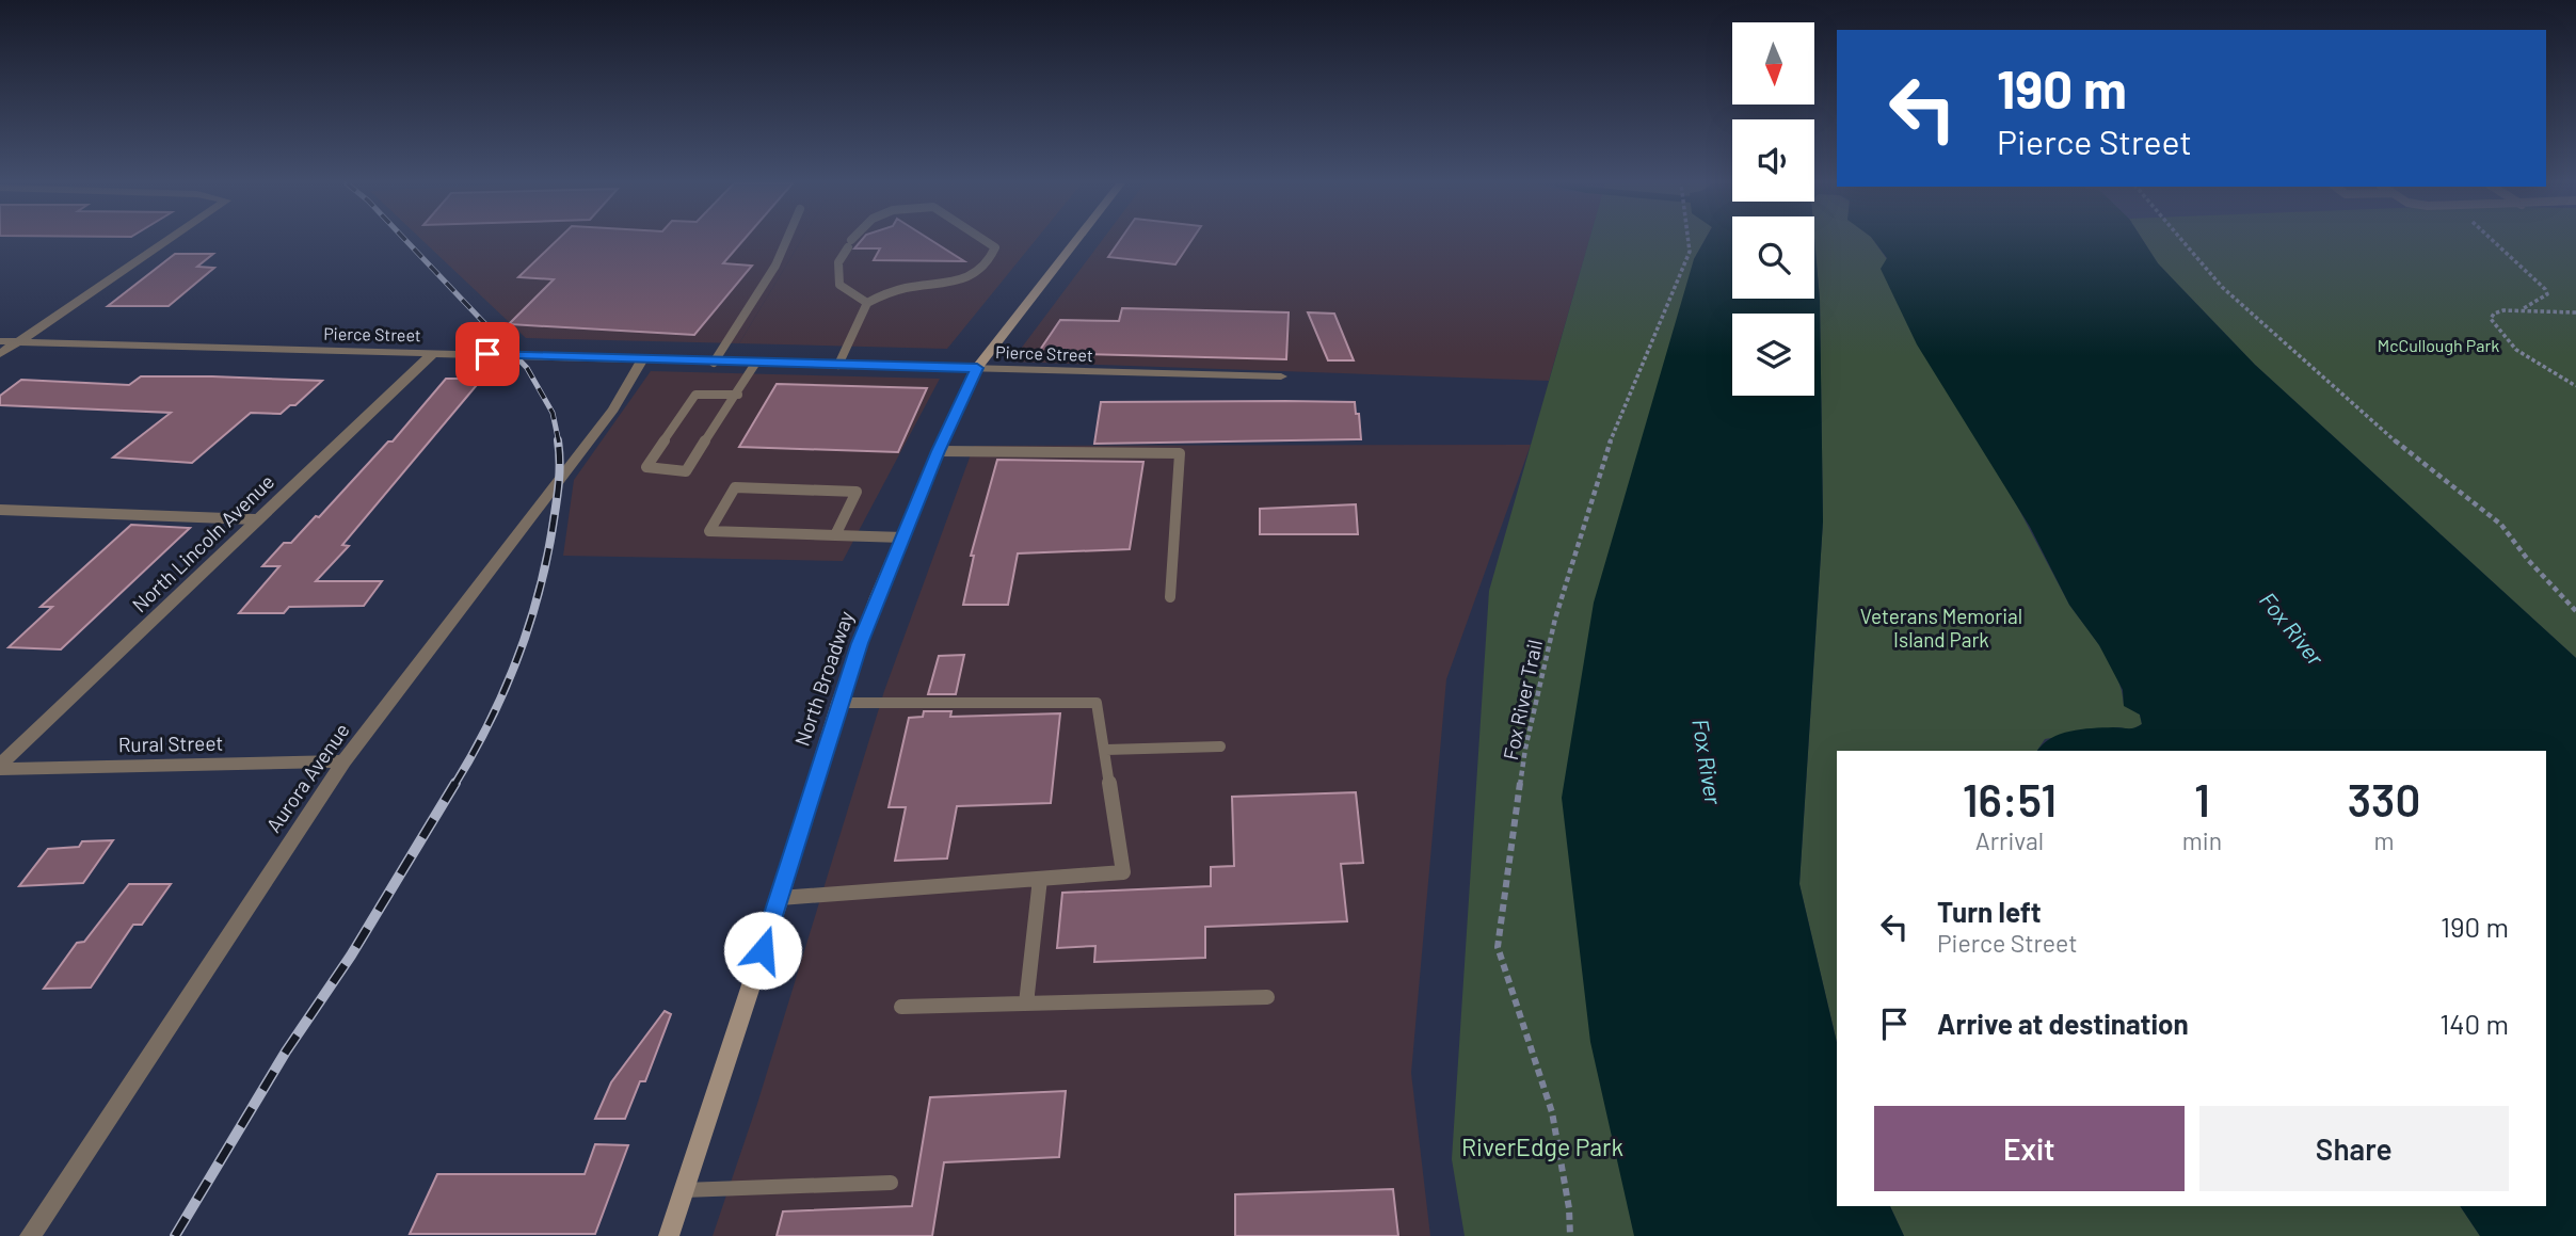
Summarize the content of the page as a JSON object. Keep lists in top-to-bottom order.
{
  "streets": {
    "main road": ["North Broadway"],
    "street": [
      "Pierce Street",
      "North Lincoln Avenue",
      "Rural Street",
      "Aurora Avenue"
    ],
    "path": ["Fox River Trail"]
  },
  "crossings": [
    ["Pierce Street", "North Lincoln Avenue"],
    ["Pierce Street", "North Broadway"],
    ["Pierce Street", "Aurora Avenue"],
    ["North Lincoln Avenue", "Rural Street"],
    ["Rural Street", "Aurora Avenue"]
  ],
  "water": ["Fox River"],
  "parks": ["McCullough Park", "Veterans Memorial Island Park", "RiverEdge Park"],
  "north": "bottom",
  "page": {
    "turn": ["190 m", "Pierce Street"],
    "eta": [
      "16:51",
      "Arrival",
      "1",
      "min",
      "330",
      "m"
    ],
    "list": [
      {
        "name": "Turn left",
        "note": "Pierce Street",
        "value": "190 m"
      },
      {
        "name": "Arrive at destination",
        "value": "140 m"
      }
    ],
    "buttons": ["Exit", "Share"]
  }
}
